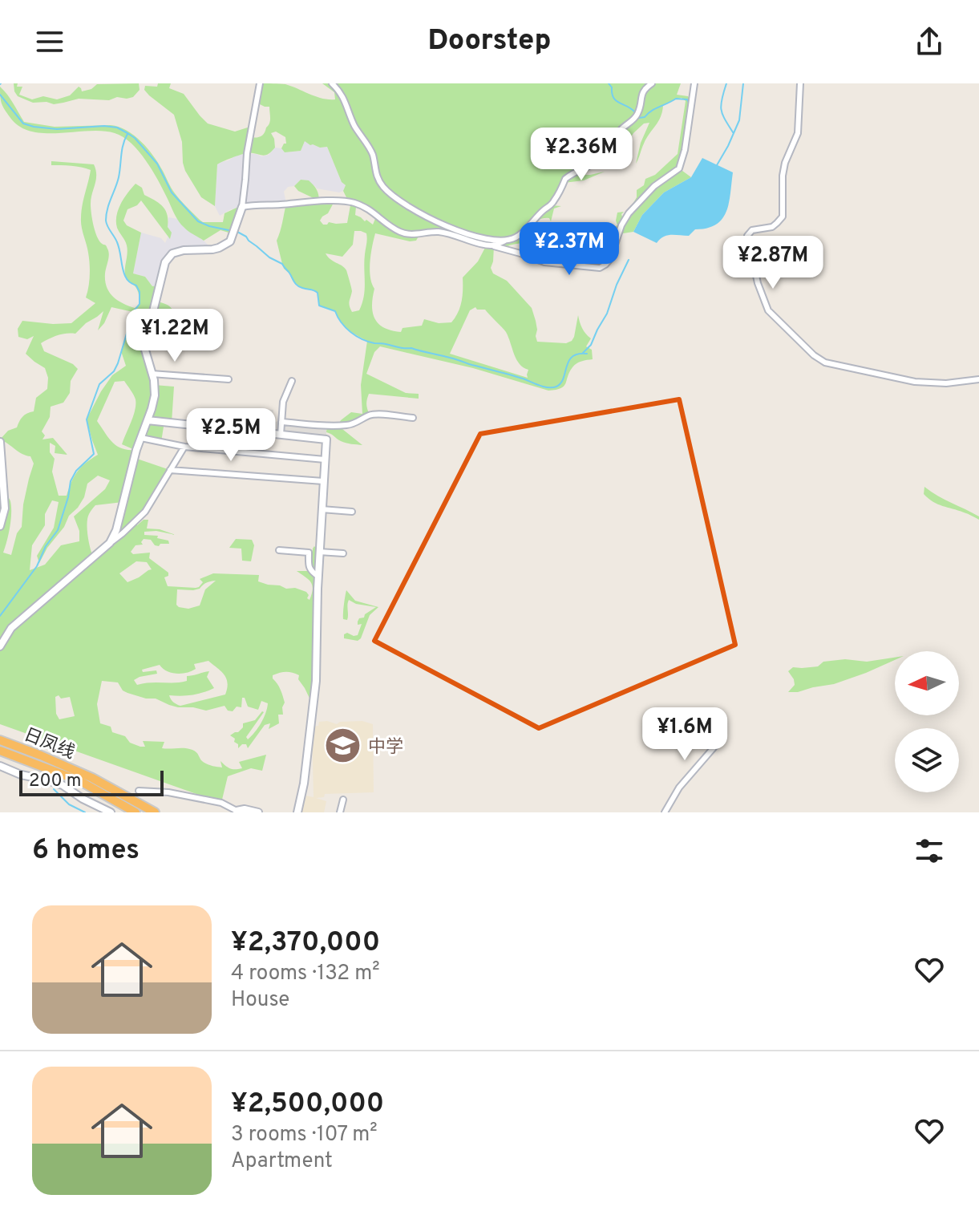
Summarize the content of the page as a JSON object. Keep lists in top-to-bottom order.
{
  "streets": {
    "highway": ["日凤线"]
  },
  "places": {
    "school or university": ["中学"]
  },
  "scale_bar": "200 m",
  "north": "left",
  "page": {
    "header": "Doorstep",
    "price": [
      "¥2.36M",
      "¥2.37M",
      "¥2.87M",
      "¥1.22M",
      "¥2.5M",
      "¥1.6M"
    ],
    "scale": "200 m",
    "heading": "6 homes",
    "list": [
      {
        "name": "¥2,370,000",
        "note": "4 rooms · 132 m² · House"
      },
      {
        "name": "¥2,500,000",
        "note": "3 rooms · 107 m² · Apartment"
      }
    ]
  }
}
